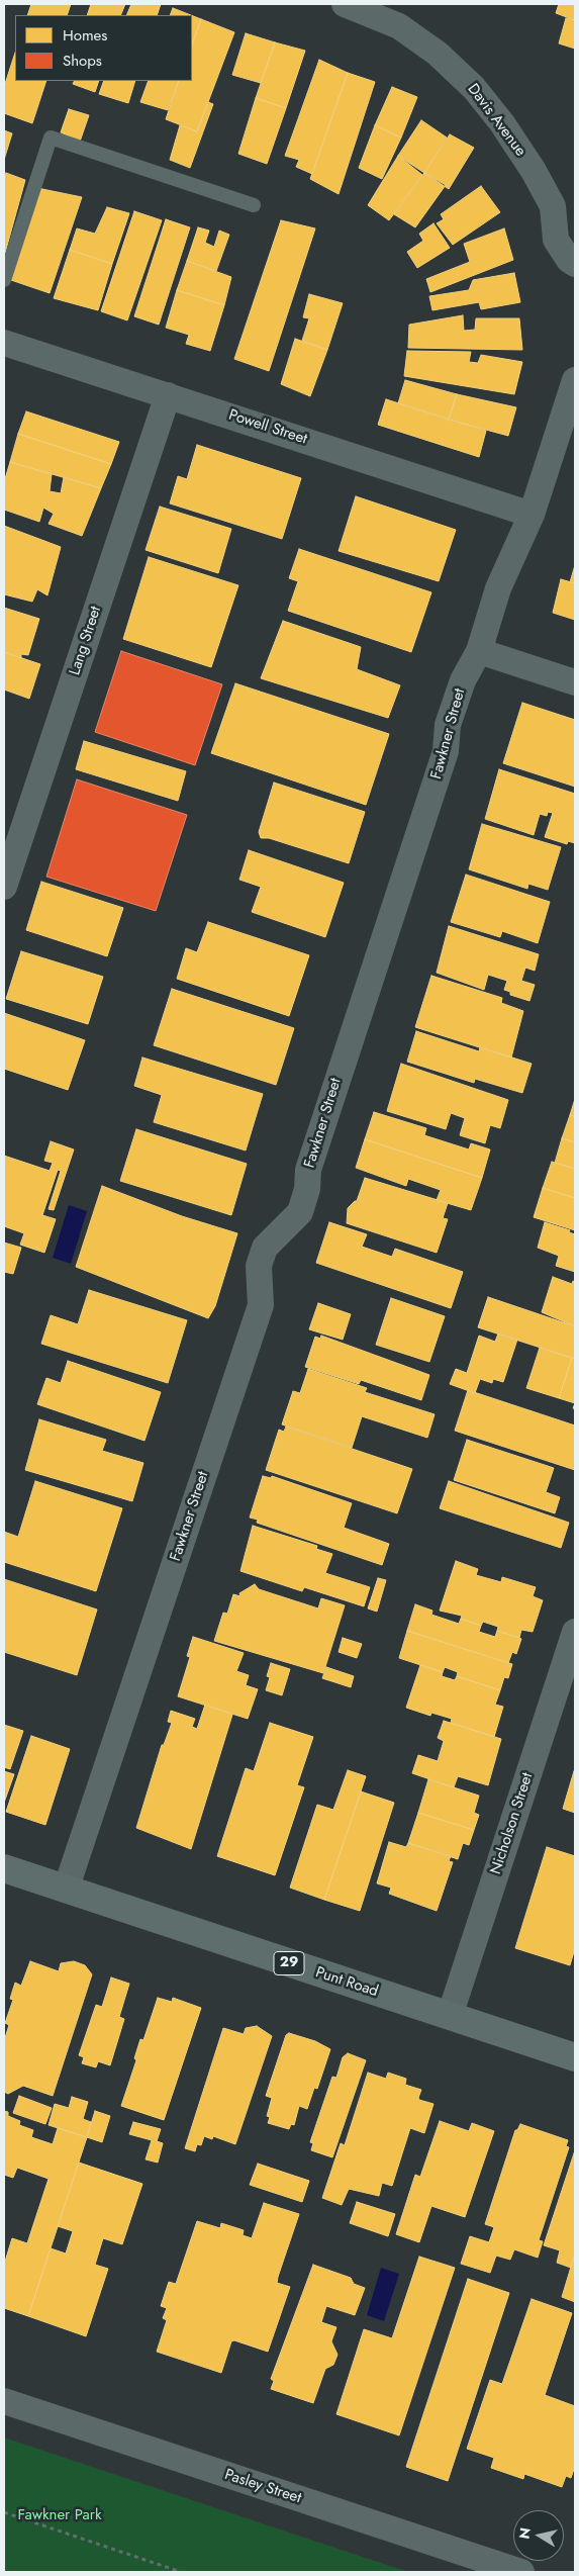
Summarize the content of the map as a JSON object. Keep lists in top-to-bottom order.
{
  "streets": {
    "highway": ["29", "Punt Road"],
    "street": [
      "Davis Avenue",
      "Powell Street",
      "Lang Street",
      "Fawkner Street",
      "Nicholson Street",
      "Pasley Street"
    ]
  },
  "crossings": [
    ["Powell Street", "Lang Street"],
    ["Powell Street", "Fawkner Street"],
    ["Fawkner Street", "Punt Road"],
    ["Nicholson Street", "Punt Road"]
  ],
  "parks": ["Fawkner Park"],
  "legend": ["Homes", "Shops"],
  "north": "left"
}
